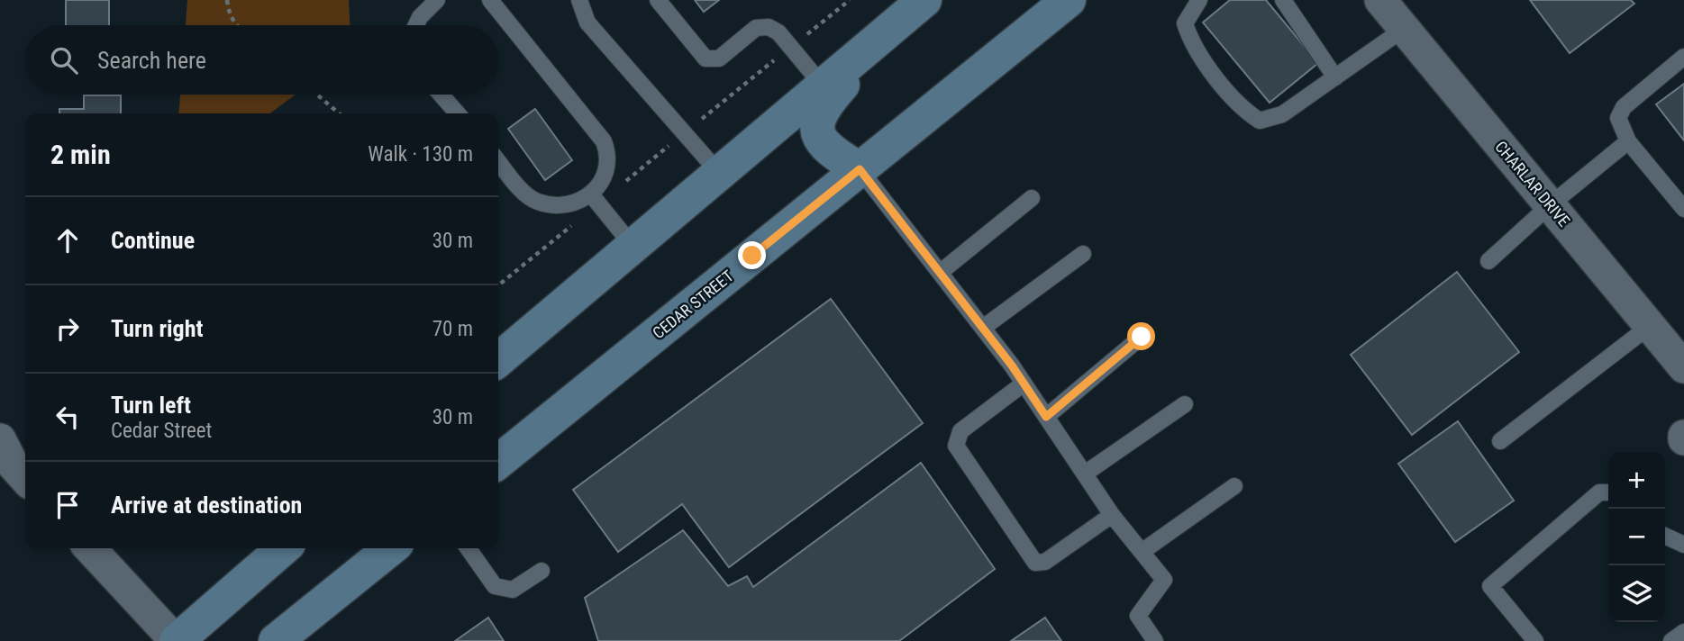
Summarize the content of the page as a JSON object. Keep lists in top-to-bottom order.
{
  "streets": {
    "main road": ["CEDAR STREET"],
    "street": ["CHARLAR DRIVE"]
  },
  "page": {
    "search": "Search here",
    "heading": ["2 min", "Walk · 130 m"],
    "list": [
      ["Continue", "30 m"],
      ["Turn right", "70 m"],
      ["Turn left", "Cedar Street", "30 m"],
      "Arrive at destination"
    ],
    "map_buttons": ["+", "−"]
  }
}
